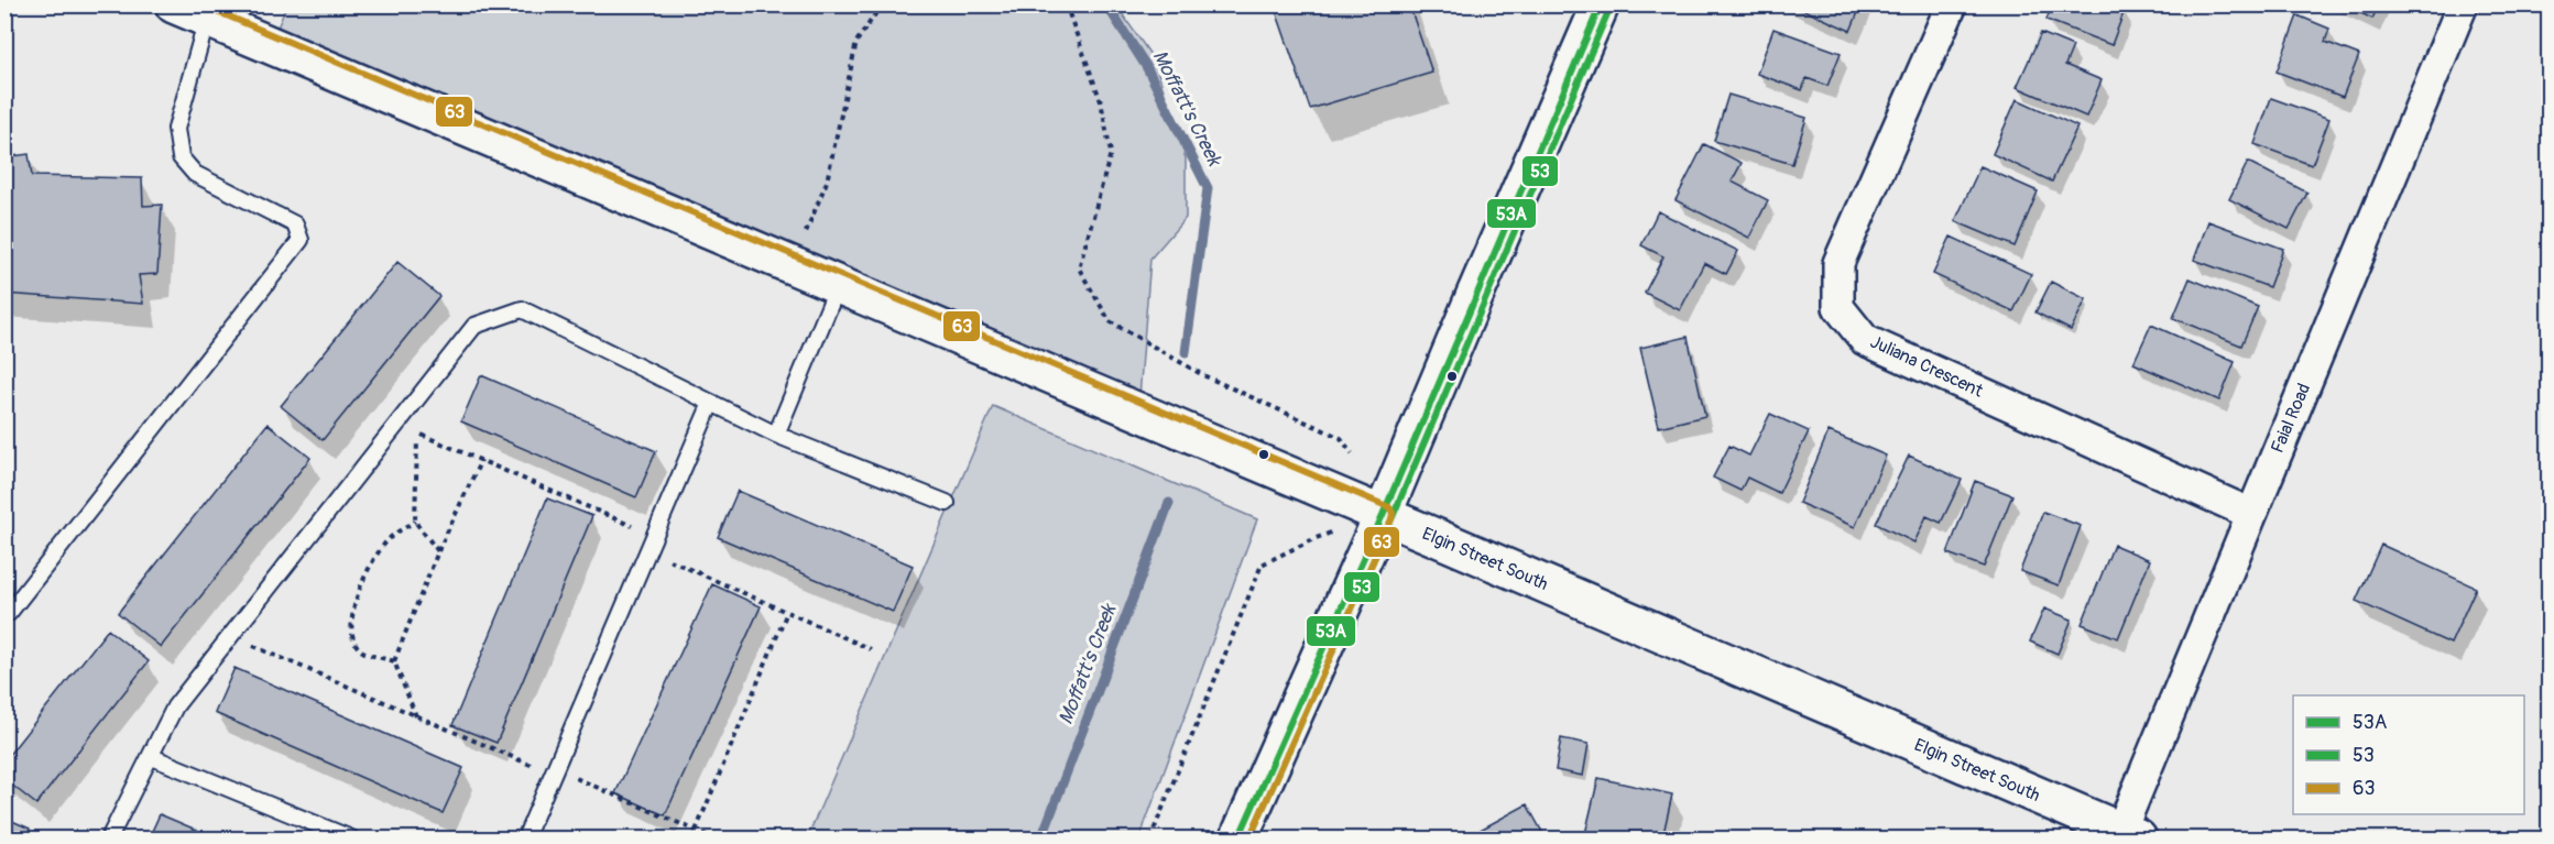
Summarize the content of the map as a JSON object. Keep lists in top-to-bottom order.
{
  "streets": {
    "street": ["Juliana Crescent", "Faial Road", "Elgin Street South"]
  },
  "crossings": [
    ["Juliana Crescent", "Faial Road"],
    ["Faial Road", "Elgin Street South"]
  ],
  "water": ["Moffatt's Creek"],
  "lines": ["transit line 53A", "transit line 63", "transit line 53"],
  "legend": ["53A", "53", "63"]
}
